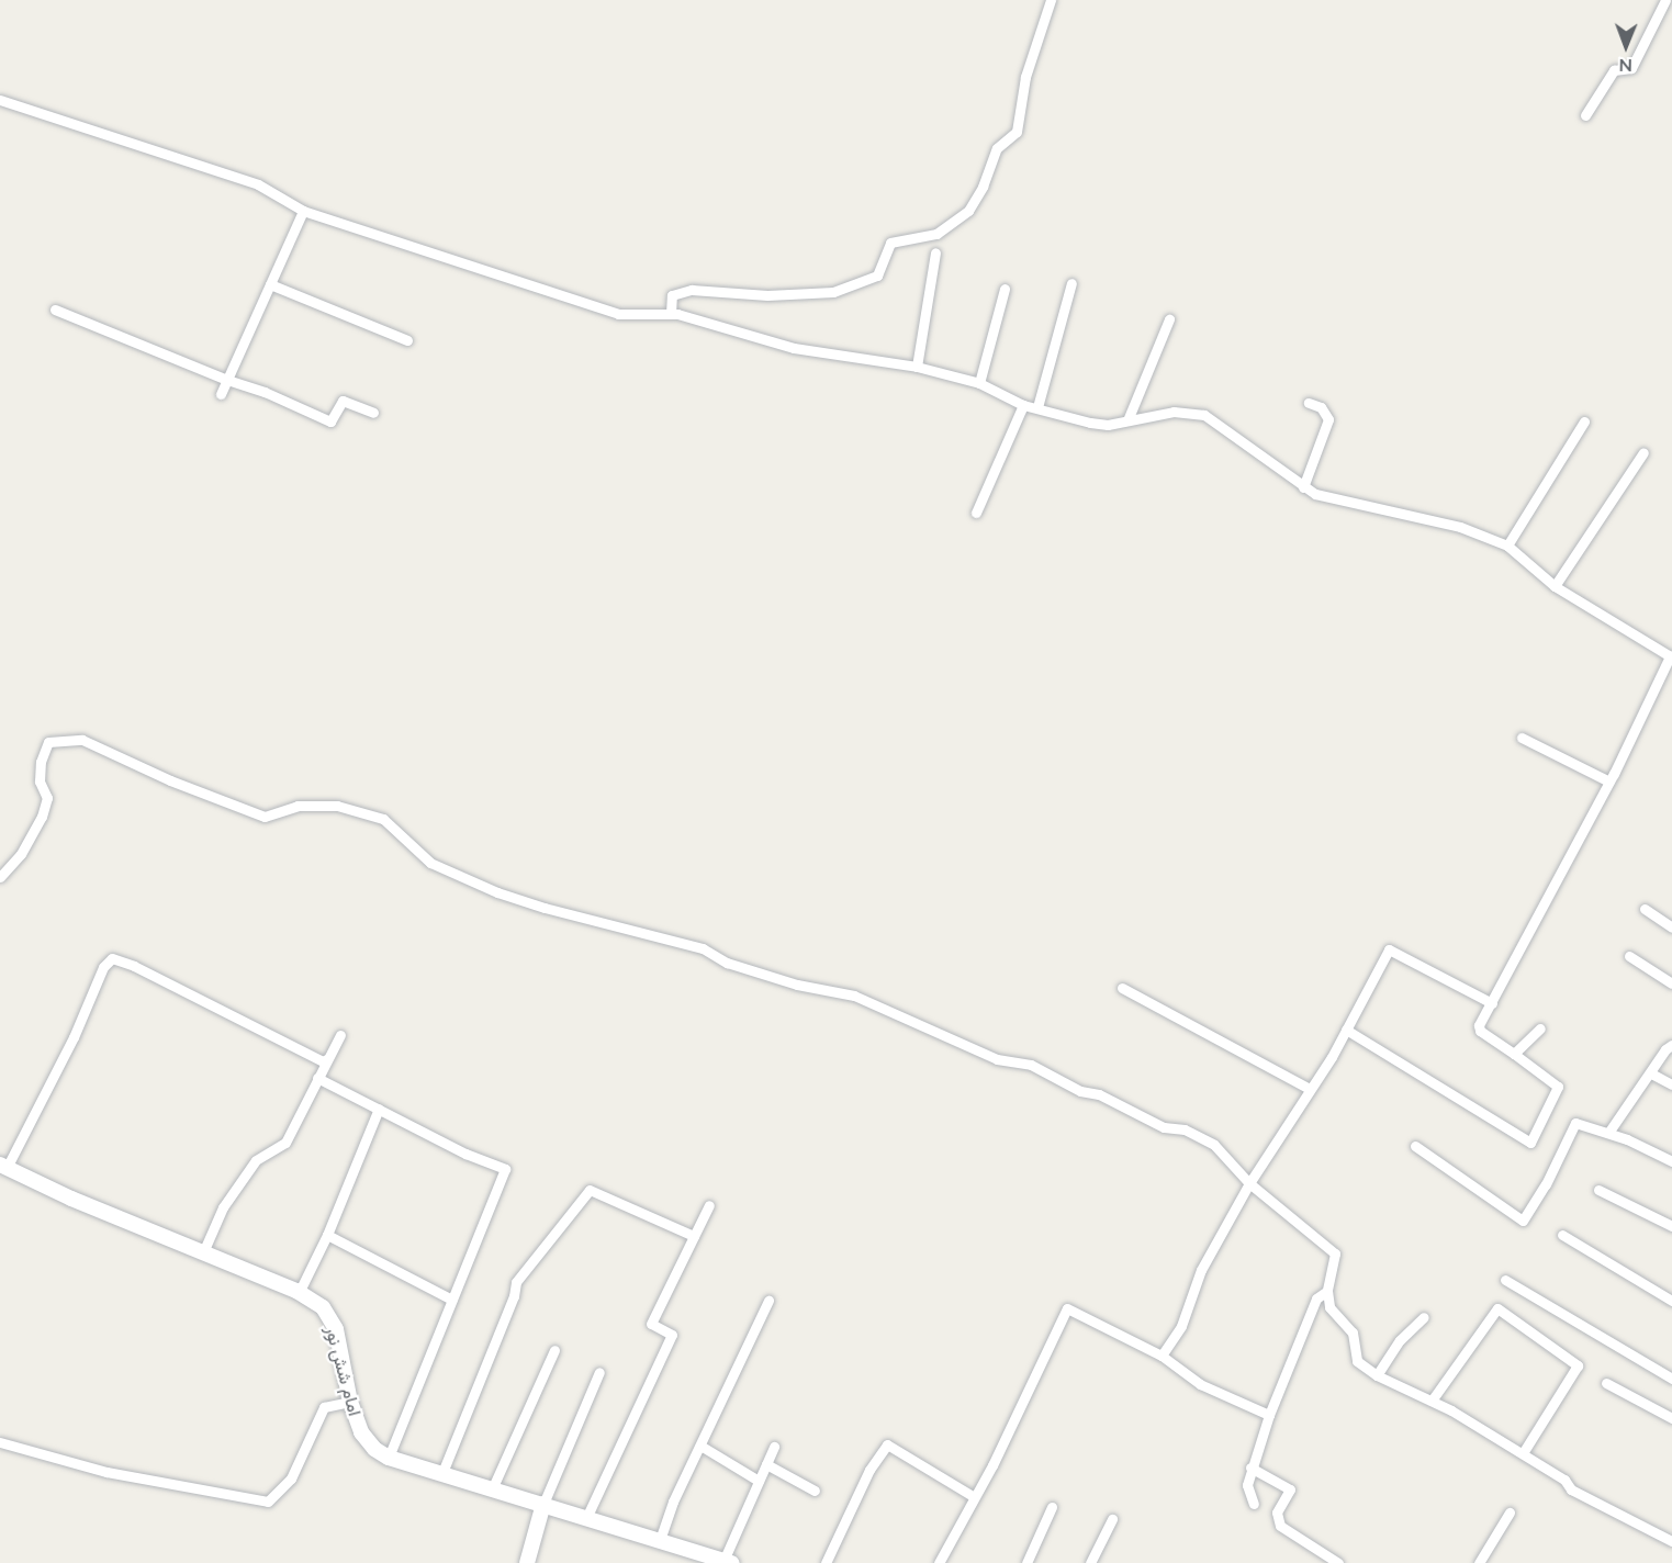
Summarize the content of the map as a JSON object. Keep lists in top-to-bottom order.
{
  "streets": {
    "street": ["امام شش نور"]
  },
  "north": "bottom"
}
